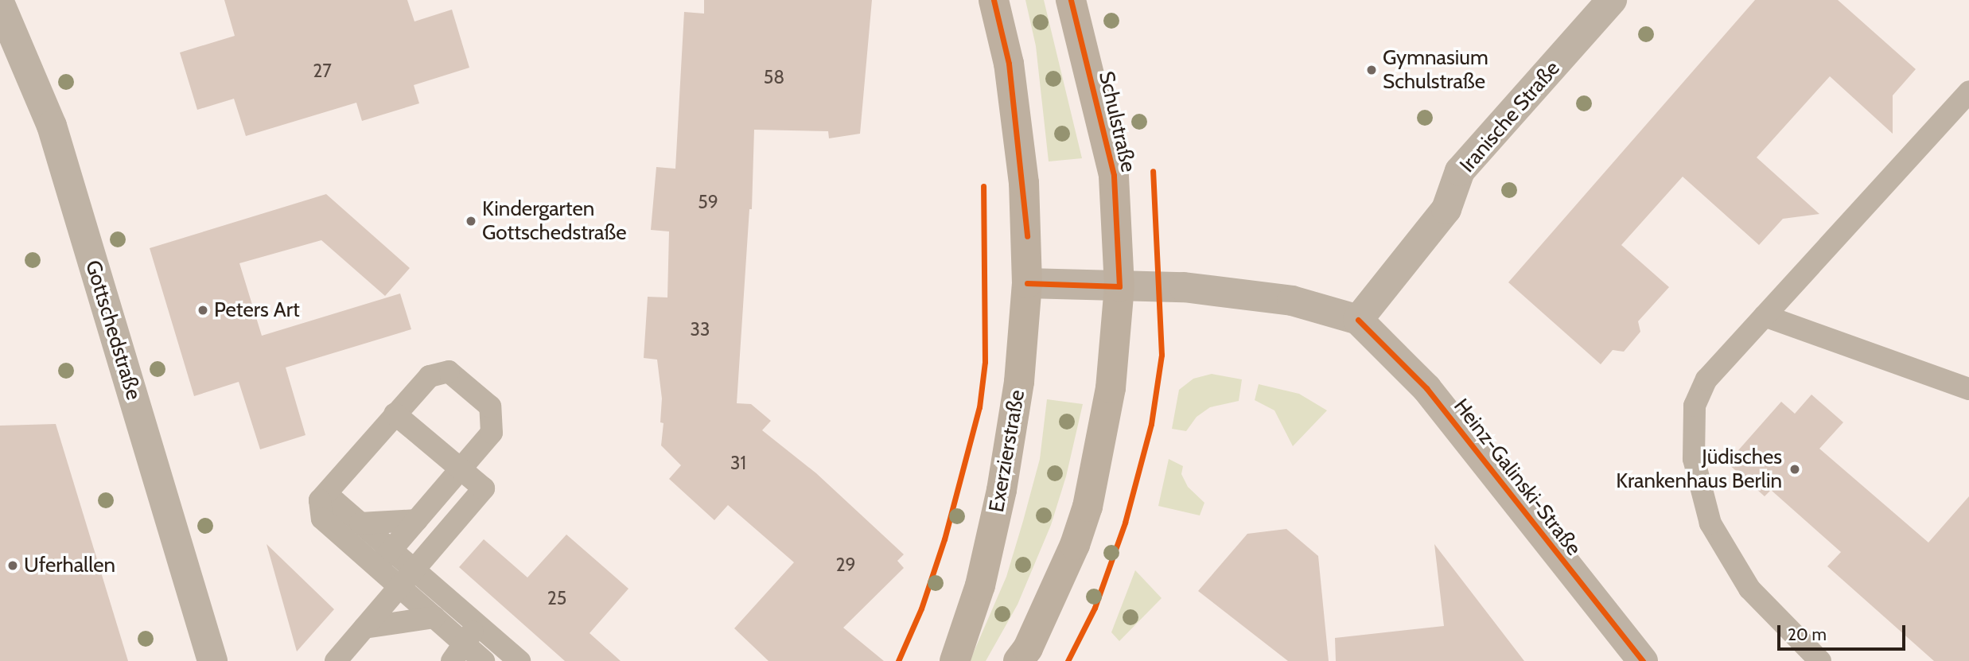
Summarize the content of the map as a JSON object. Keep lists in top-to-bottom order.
{
  "streets": {
    "main road": ["Schulstraße", "Exerzierstraße"],
    "street": ["Iranische Straße", "Gottschedstraße", "Heinz-Galinski-Straße"]
  },
  "crossings": [
    ["Iranische Straße", "Heinz-Galinski-Straße"],
    ["Schulstraße", "Heinz-Galinski-Straße"],
    ["Exerzierstraße", "Heinz-Galinski-Straße"]
  ],
  "places": [
    "Gymnasium Schulstraße",
    "Kindergarten Gottschedstraße",
    "Peters Art",
    "Jüdisches Krankenhaus Berlin",
    "Uferhallen"
  ],
  "house_numbers": [
    "27",
    "58",
    "59",
    "33",
    "31",
    "29",
    "25"
  ],
  "scale_bar": "20 m"
}
